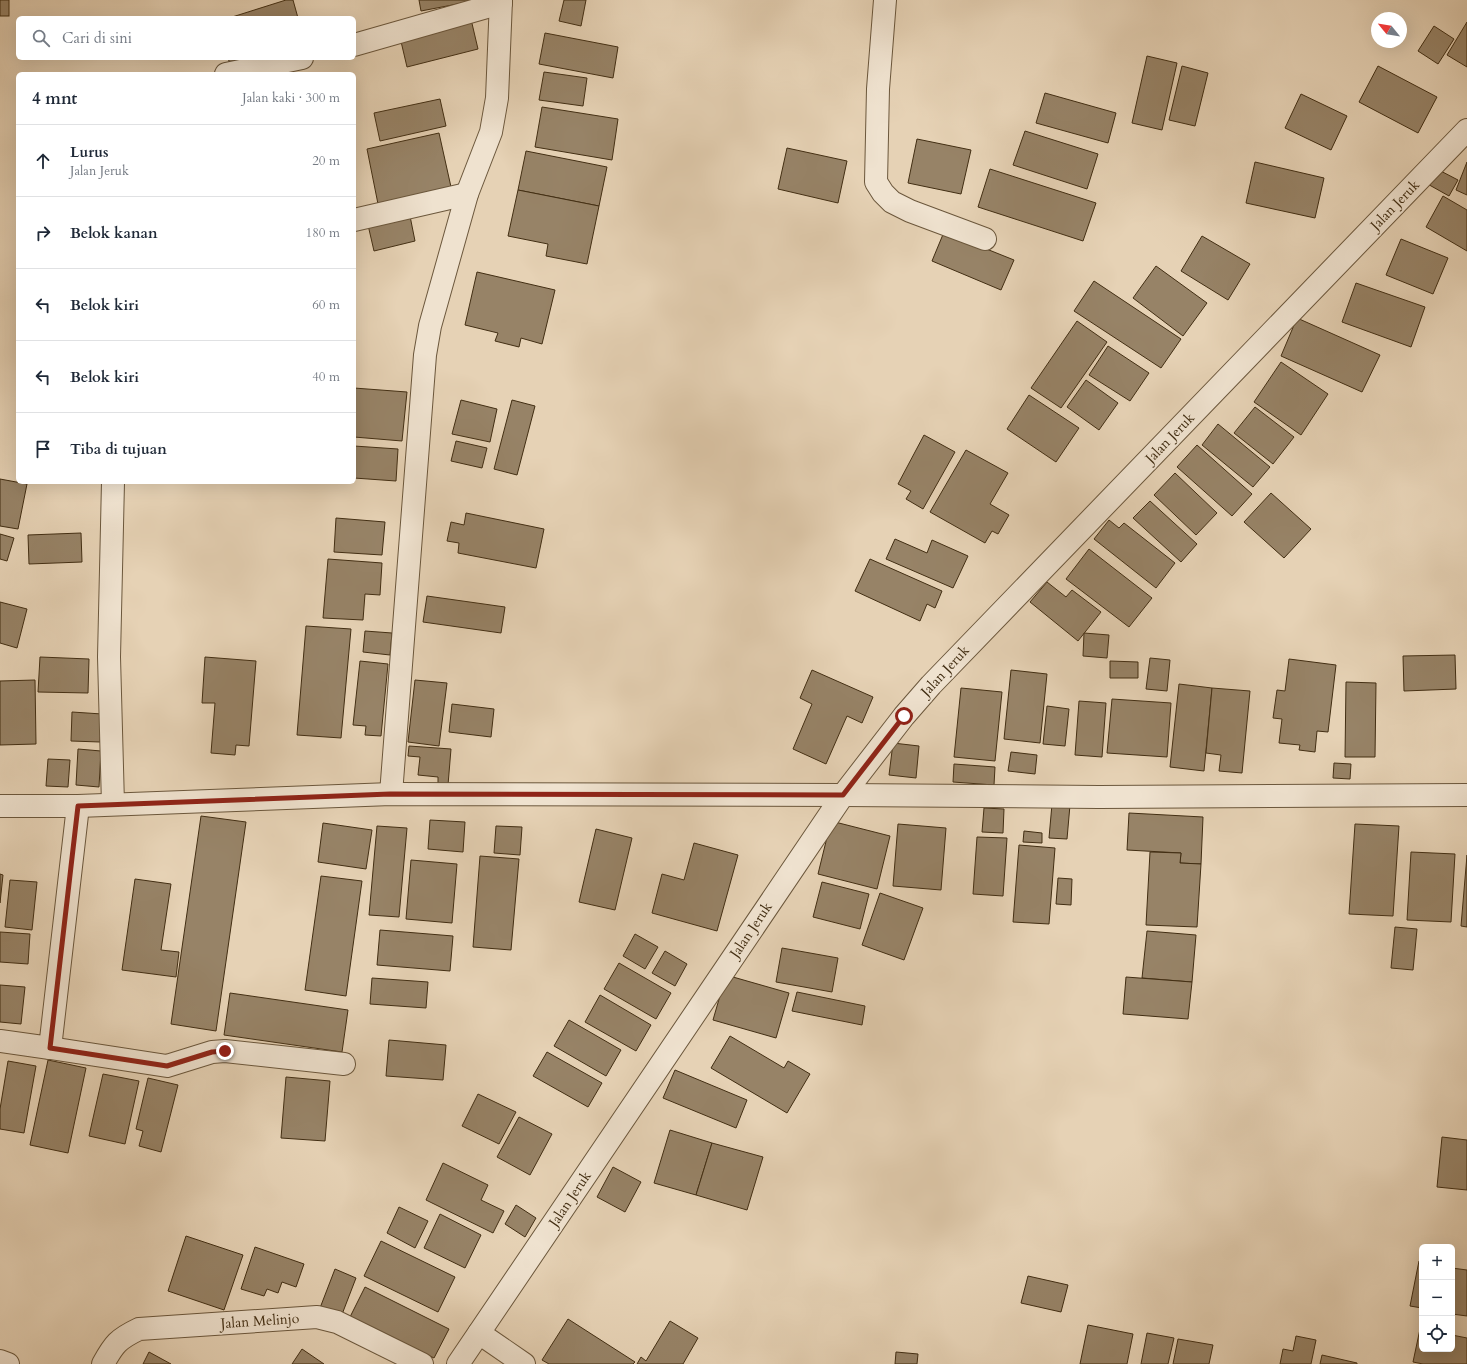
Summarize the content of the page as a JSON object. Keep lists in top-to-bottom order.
{
  "streets": {
    "street": ["Jalan Jeruk", "Jalan Melinjo"]
  },
  "north": "top left",
  "page": {
    "search": "Cari di sini",
    "heading": ["4 mnt", "Jalan kaki · 300 m"],
    "list": [
      ["Lurus", "Jalan Jeruk", "20 m"],
      ["Belok kanan", "180 m"],
      ["Belok kiri", "60 m"],
      ["Belok kiri", "40 m"],
      "Tiba di tujuan"
    ],
    "map_buttons": ["+", "−"]
  }
}
